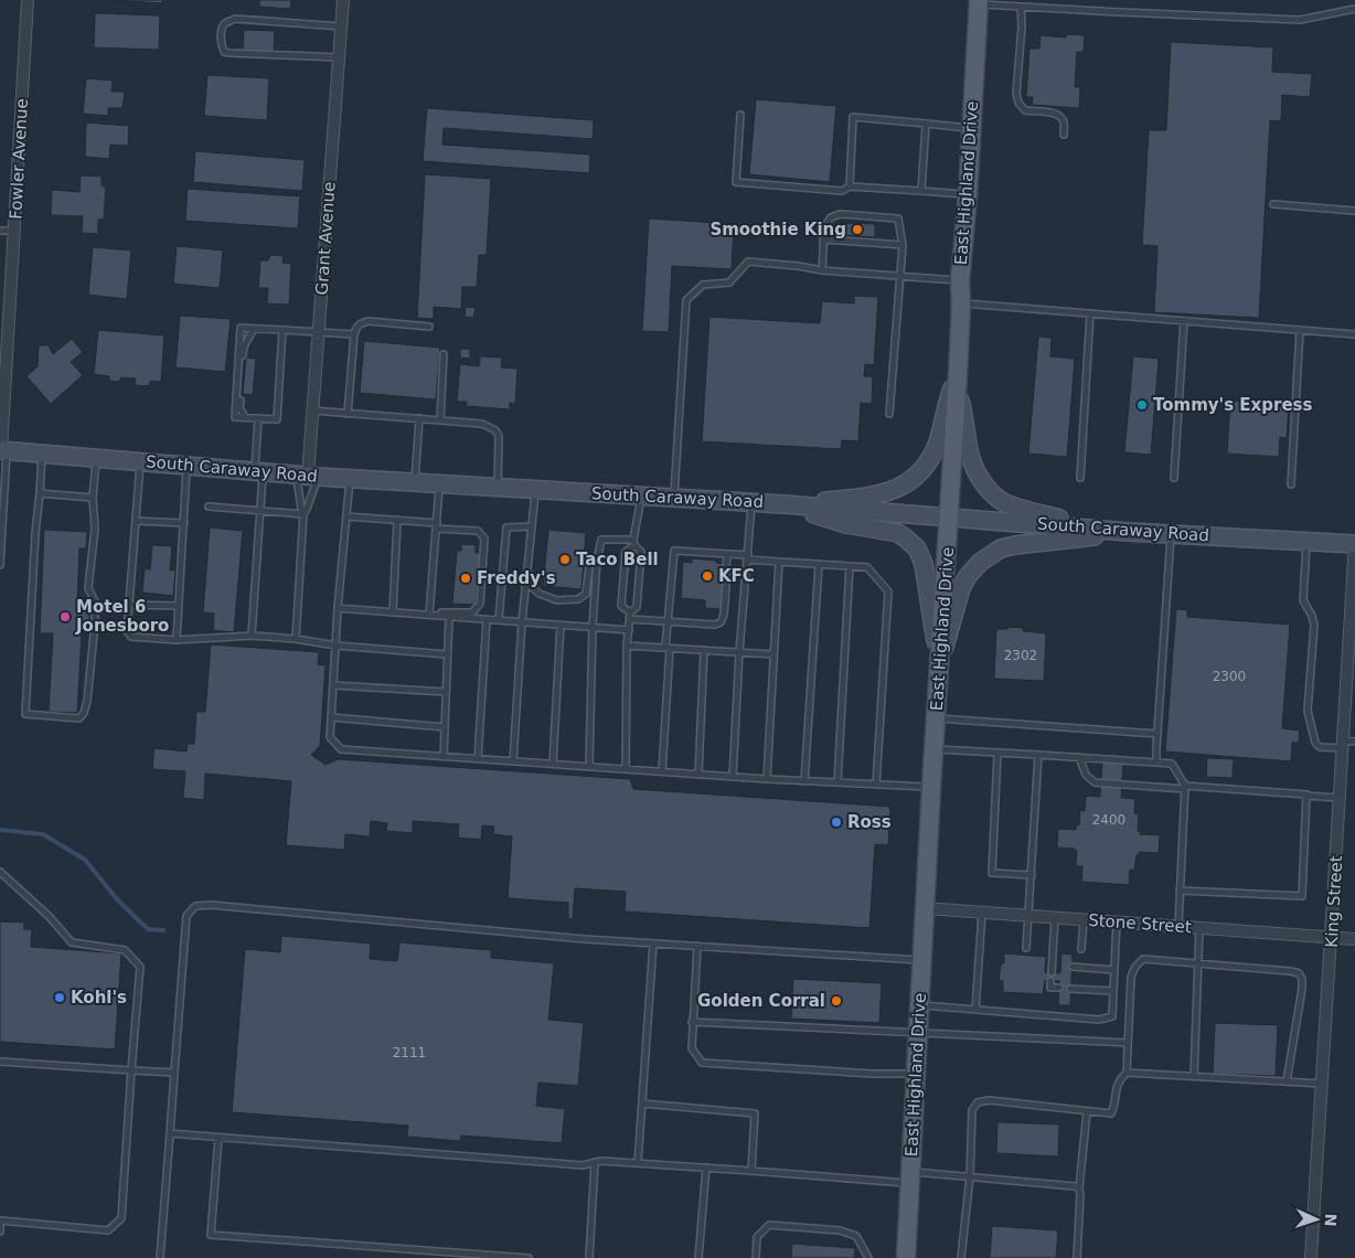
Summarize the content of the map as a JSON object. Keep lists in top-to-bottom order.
{
  "streets": {
    "main road": ["East Highland Drive", "South Caraway Road"],
    "street": [
      "Fowler Avenue",
      "Grant Avenue",
      "King Street",
      "Stone Street"
    ]
  },
  "crossings": [
    ["Fowler Avenue", "South Caraway Road"],
    ["East Highland Drive", "South Caraway Road"],
    ["East Highland Drive", "Stone Street"],
    ["Grant Avenue", "South Caraway Road"],
    ["South Caraway Road", "King Street"],
    ["King Street", "Stone Street"]
  ],
  "places": [
    "Smoothie King",
    "Tommy's Express",
    "Taco Bell",
    "KFC",
    "Freddy's",
    "Motel 6 Jonesboro",
    "Ross",
    "Kohl's",
    "Golden Corral"
  ],
  "house_numbers": [
    "2302",
    "2300",
    "2400",
    "2111"
  ],
  "north": "right"
}
